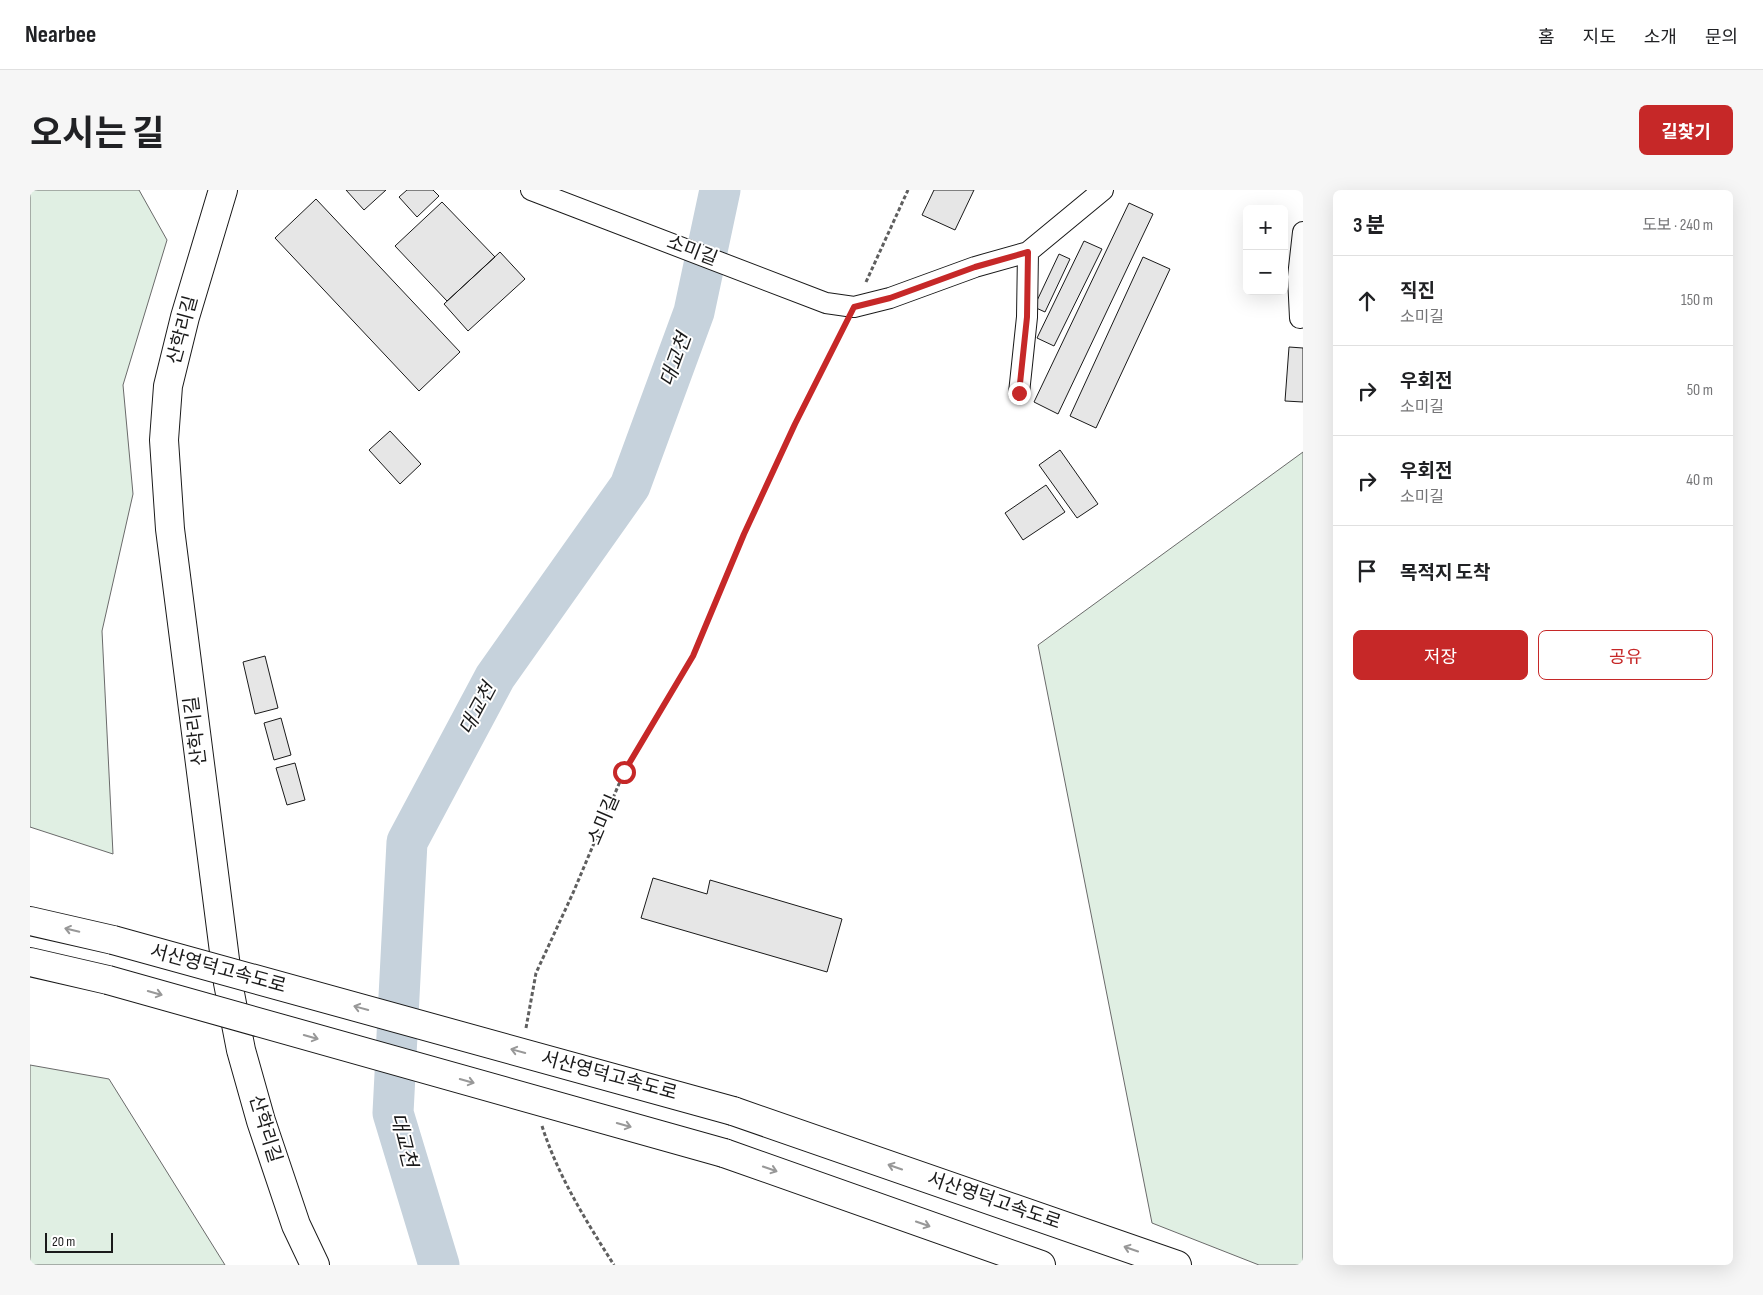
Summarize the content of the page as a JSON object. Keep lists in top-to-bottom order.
{
  "streets": {
    "main road": ["산학리길", "서산영덕고속도로"],
    "street": ["소미길"]
  },
  "water": ["대교천"],
  "scale_bar": "20 m",
  "page": {
    "header": "Nearbee",
    "nav": [
      "홈",
      "지도",
      "소개",
      "문의"
    ],
    "title": "오시는 길",
    "buttons": [
      "길찾기",
      ["저장", "공유"]
    ],
    "heading": ["3 분", "도보 · 240 m"],
    "map_buttons": ["+", "−"],
    "list": [
      ["직진", "소미길", "150 m"],
      ["우회전", "소미길", "50 m"],
      ["우회전", "소미길", "40 m"],
      "목적지 도착"
    ],
    "scale": "20 m"
  }
}
